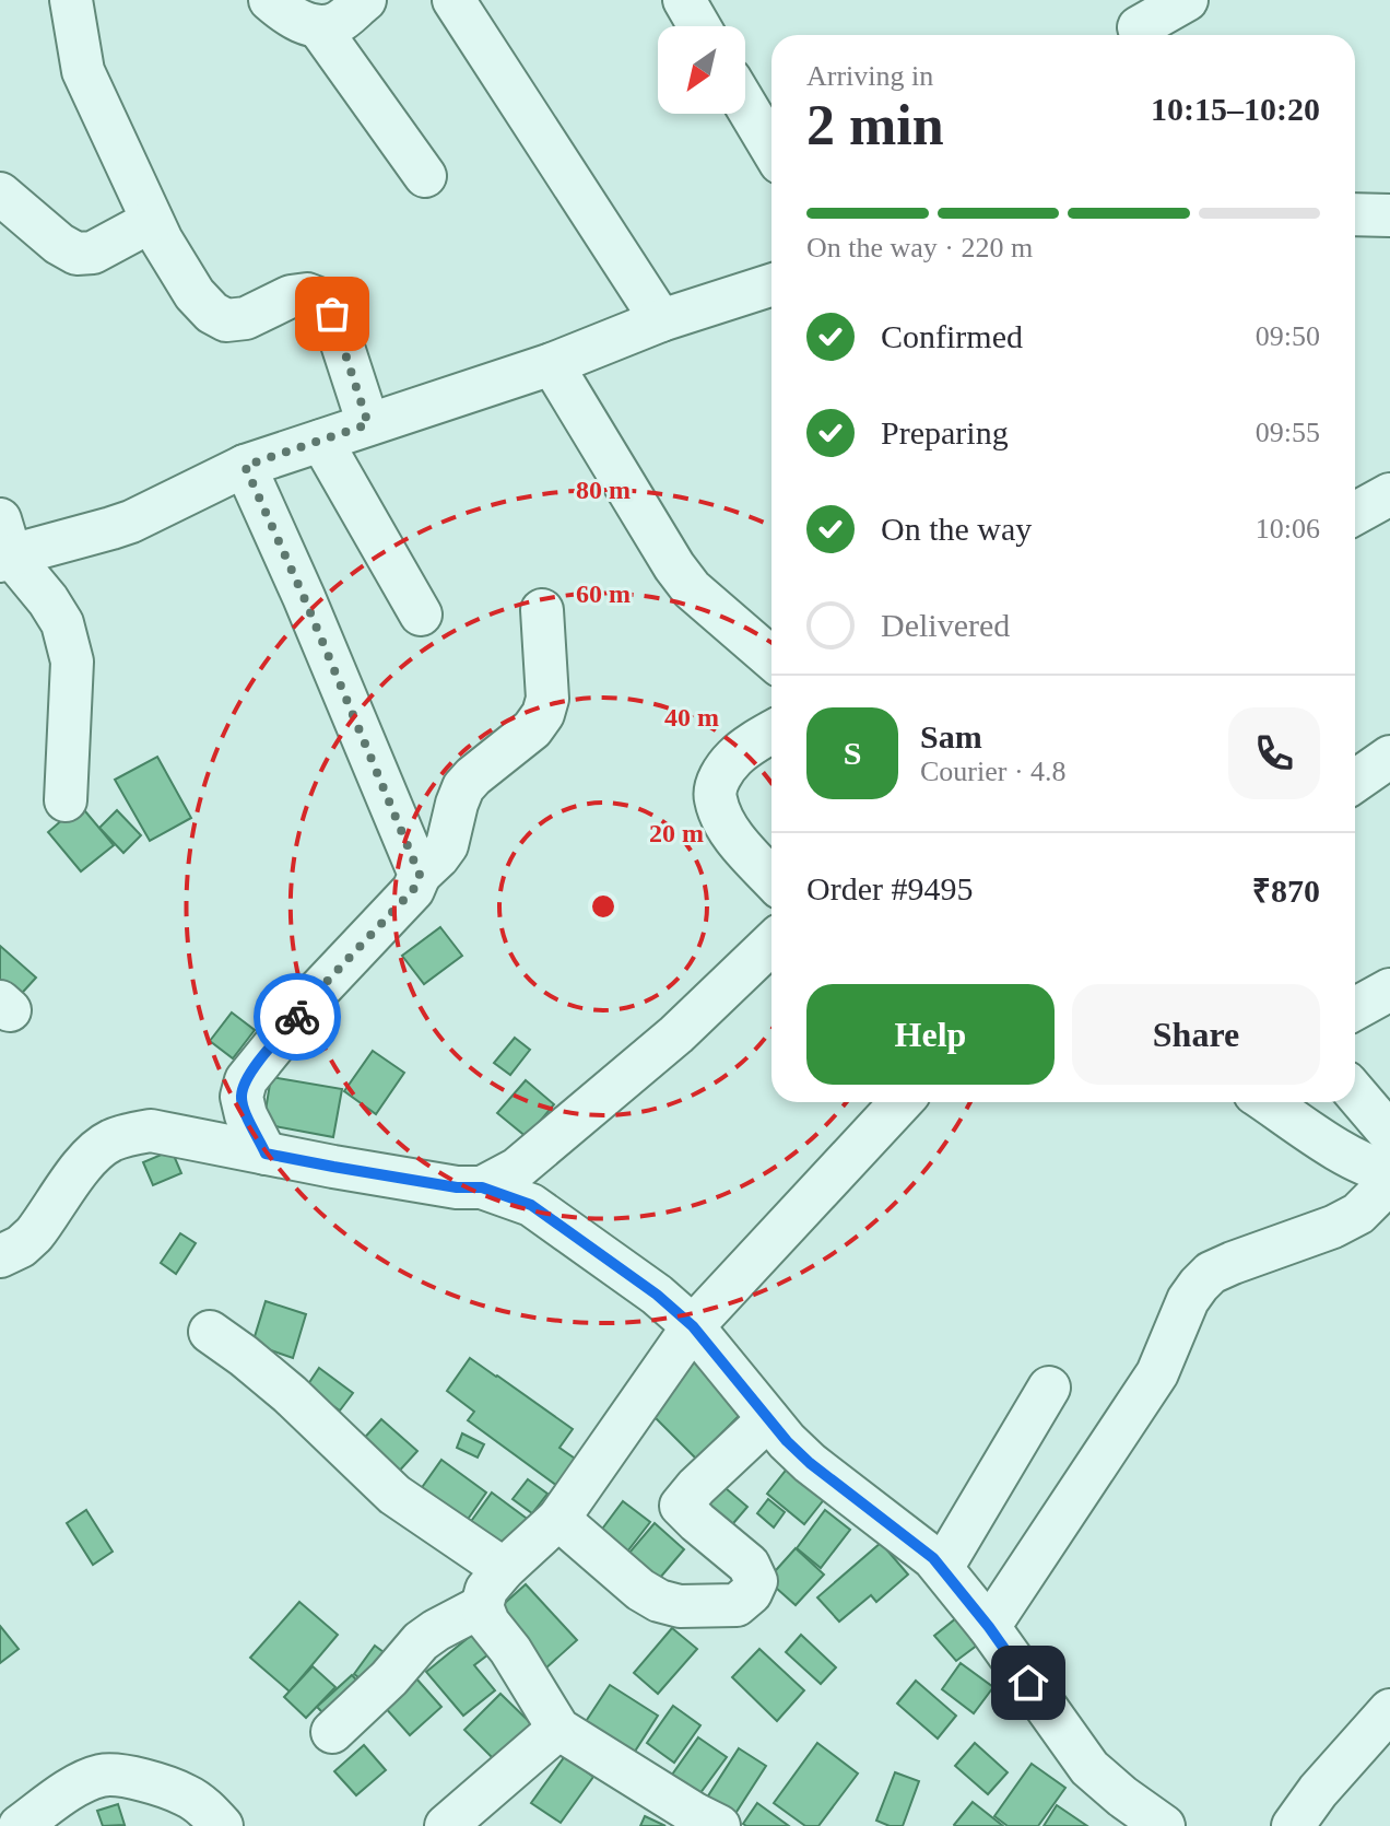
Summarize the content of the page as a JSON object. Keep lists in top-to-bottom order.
{
  "north": "bottom left",
  "page": {
    "heading": ["2 min", "Arriving in", "10:15–10:20"],
    "panel": [
      "Sam",
      "Courier · 4.8",
      "Order #9495",
      "₹870"
    ],
    "bar": "On the way · 220 m",
    "list": [
      ["Confirmed", "09:50"],
      ["Preparing", "09:55"],
      ["On the way", "10:06"],
      "Delivered"
    ],
    "round": "S",
    "buttons": ["Help", "Share"]
  },
  "rings": [
    "80 m",
    "60 m",
    "40 m",
    "20 m"
  ]
}
